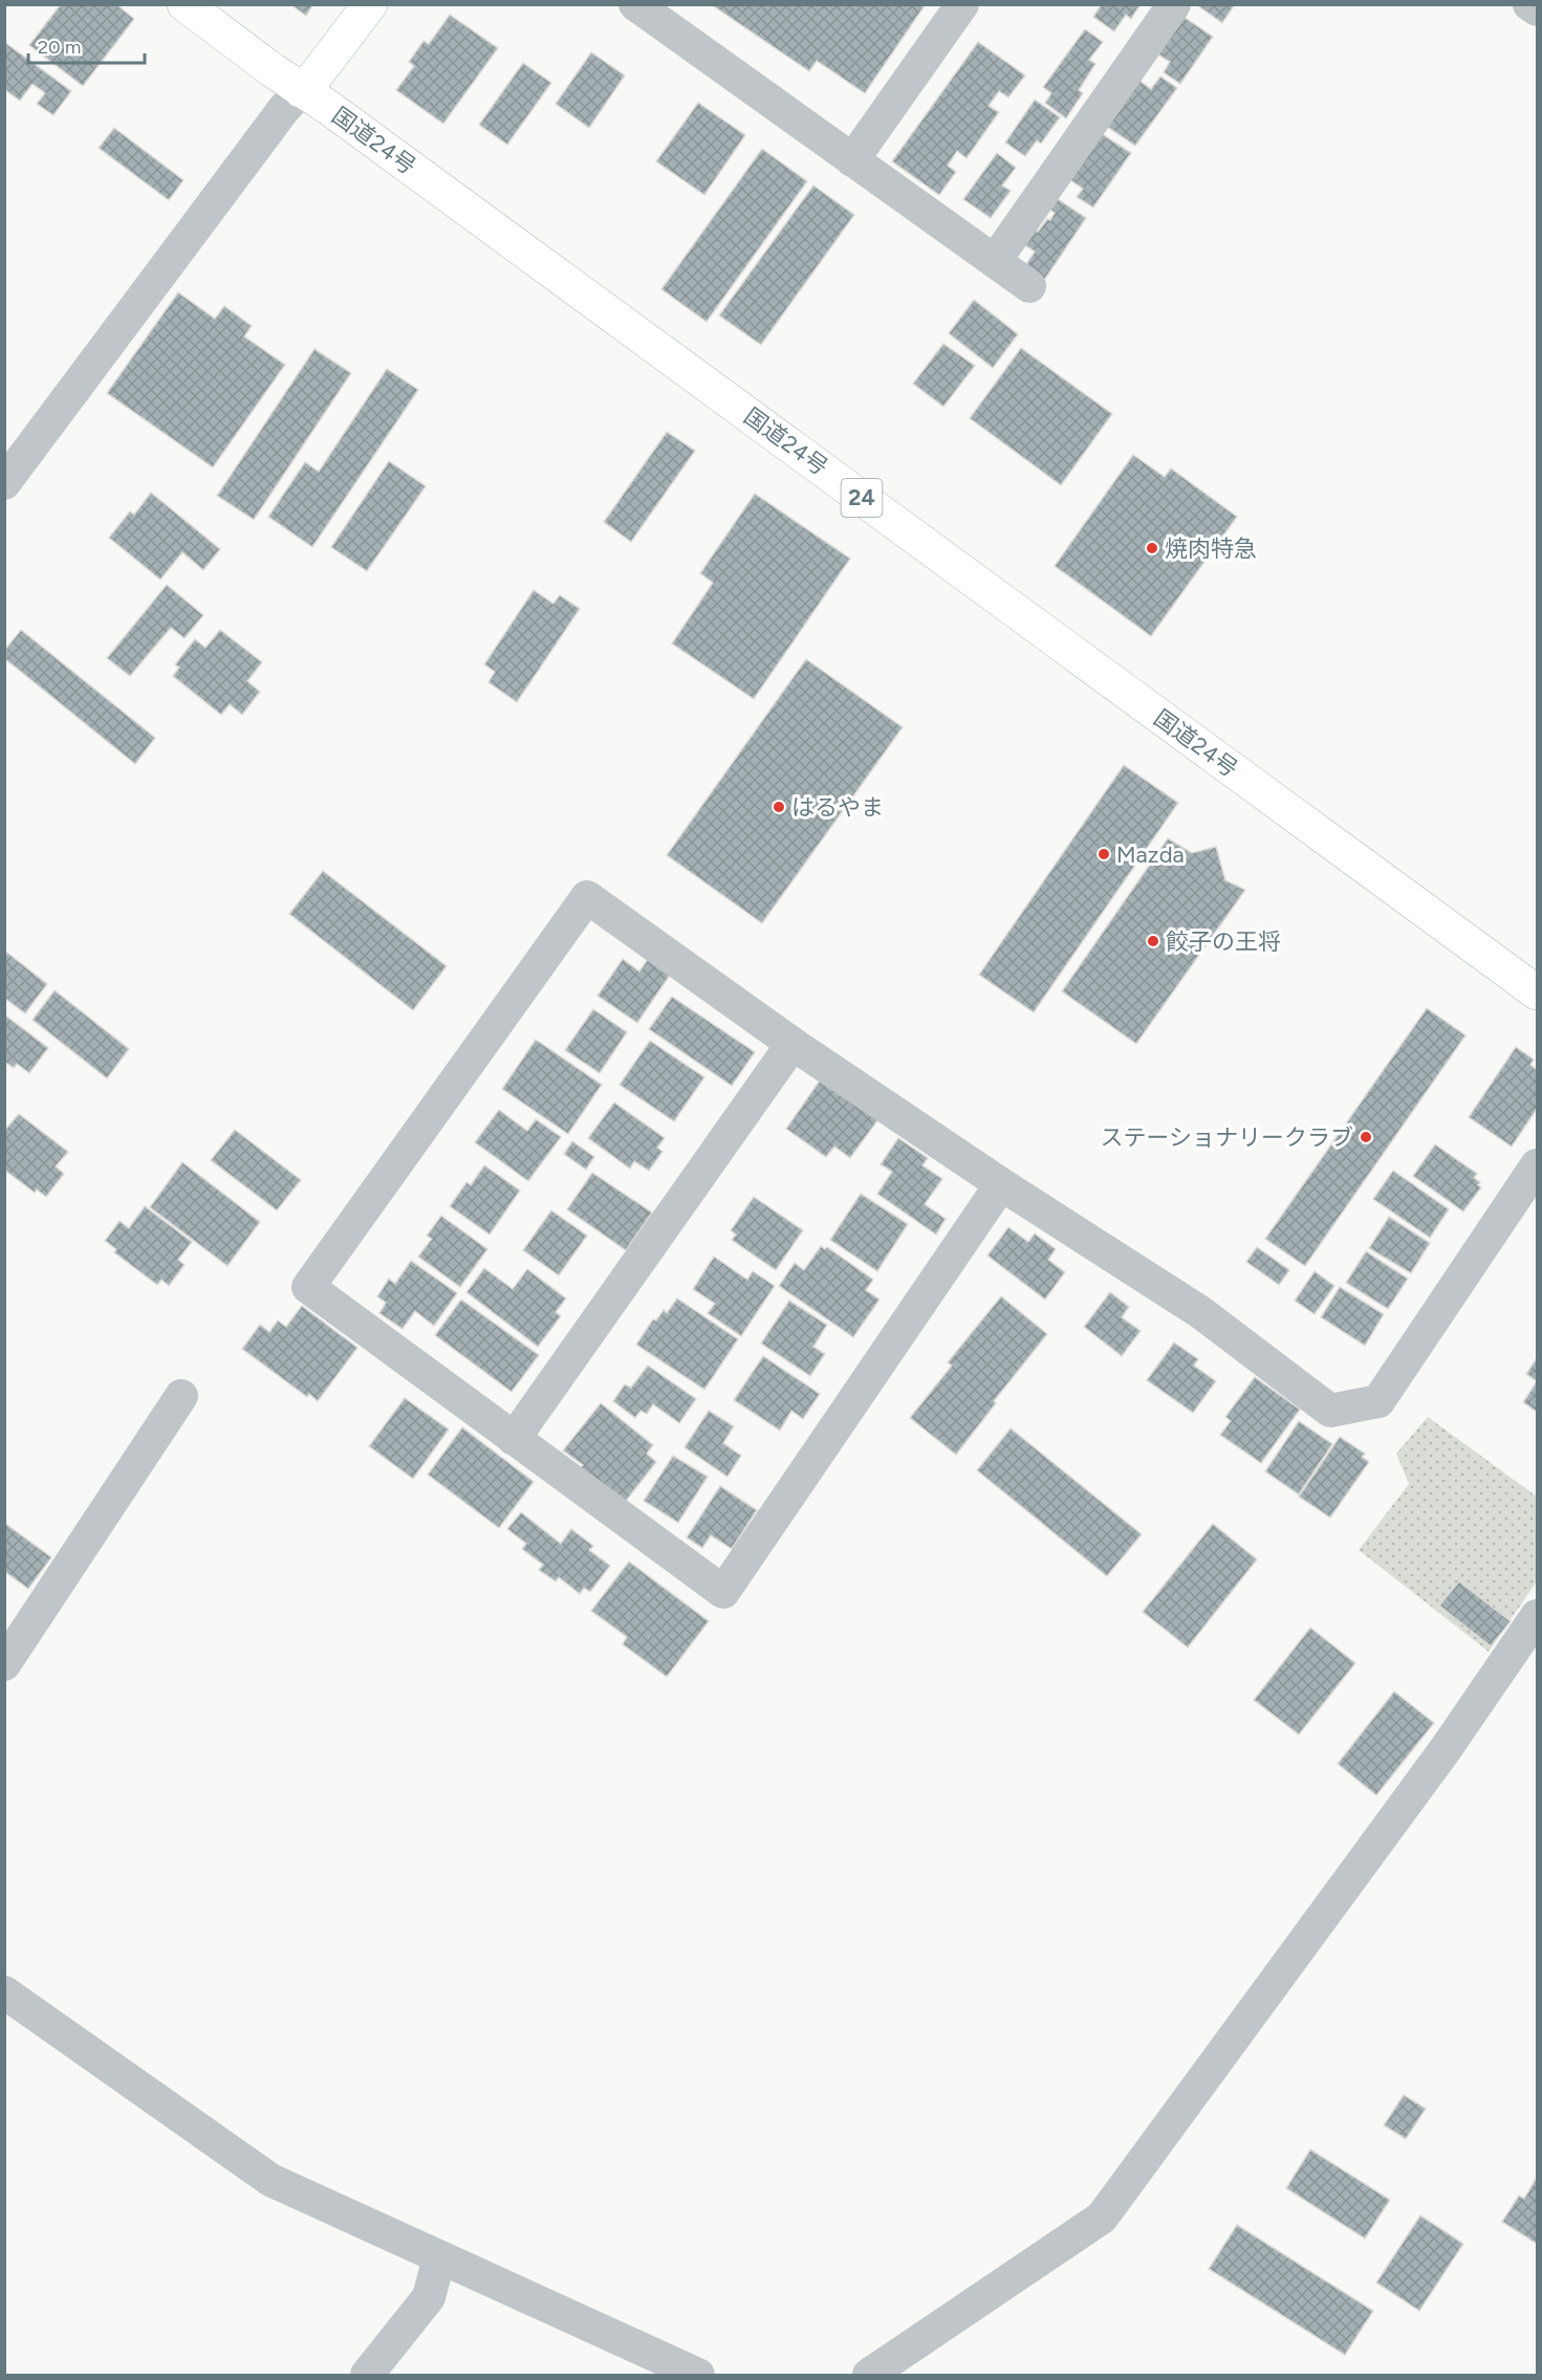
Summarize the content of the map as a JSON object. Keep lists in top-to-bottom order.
{
  "streets": {
    "main road": ["国道24号", "24"]
  },
  "places": [
    "焼肉特急",
    "はるやま",
    "Mazda",
    "餃子の王将",
    "ステーショナリークラブ"
  ],
  "scale_bar": "20 m"
}
